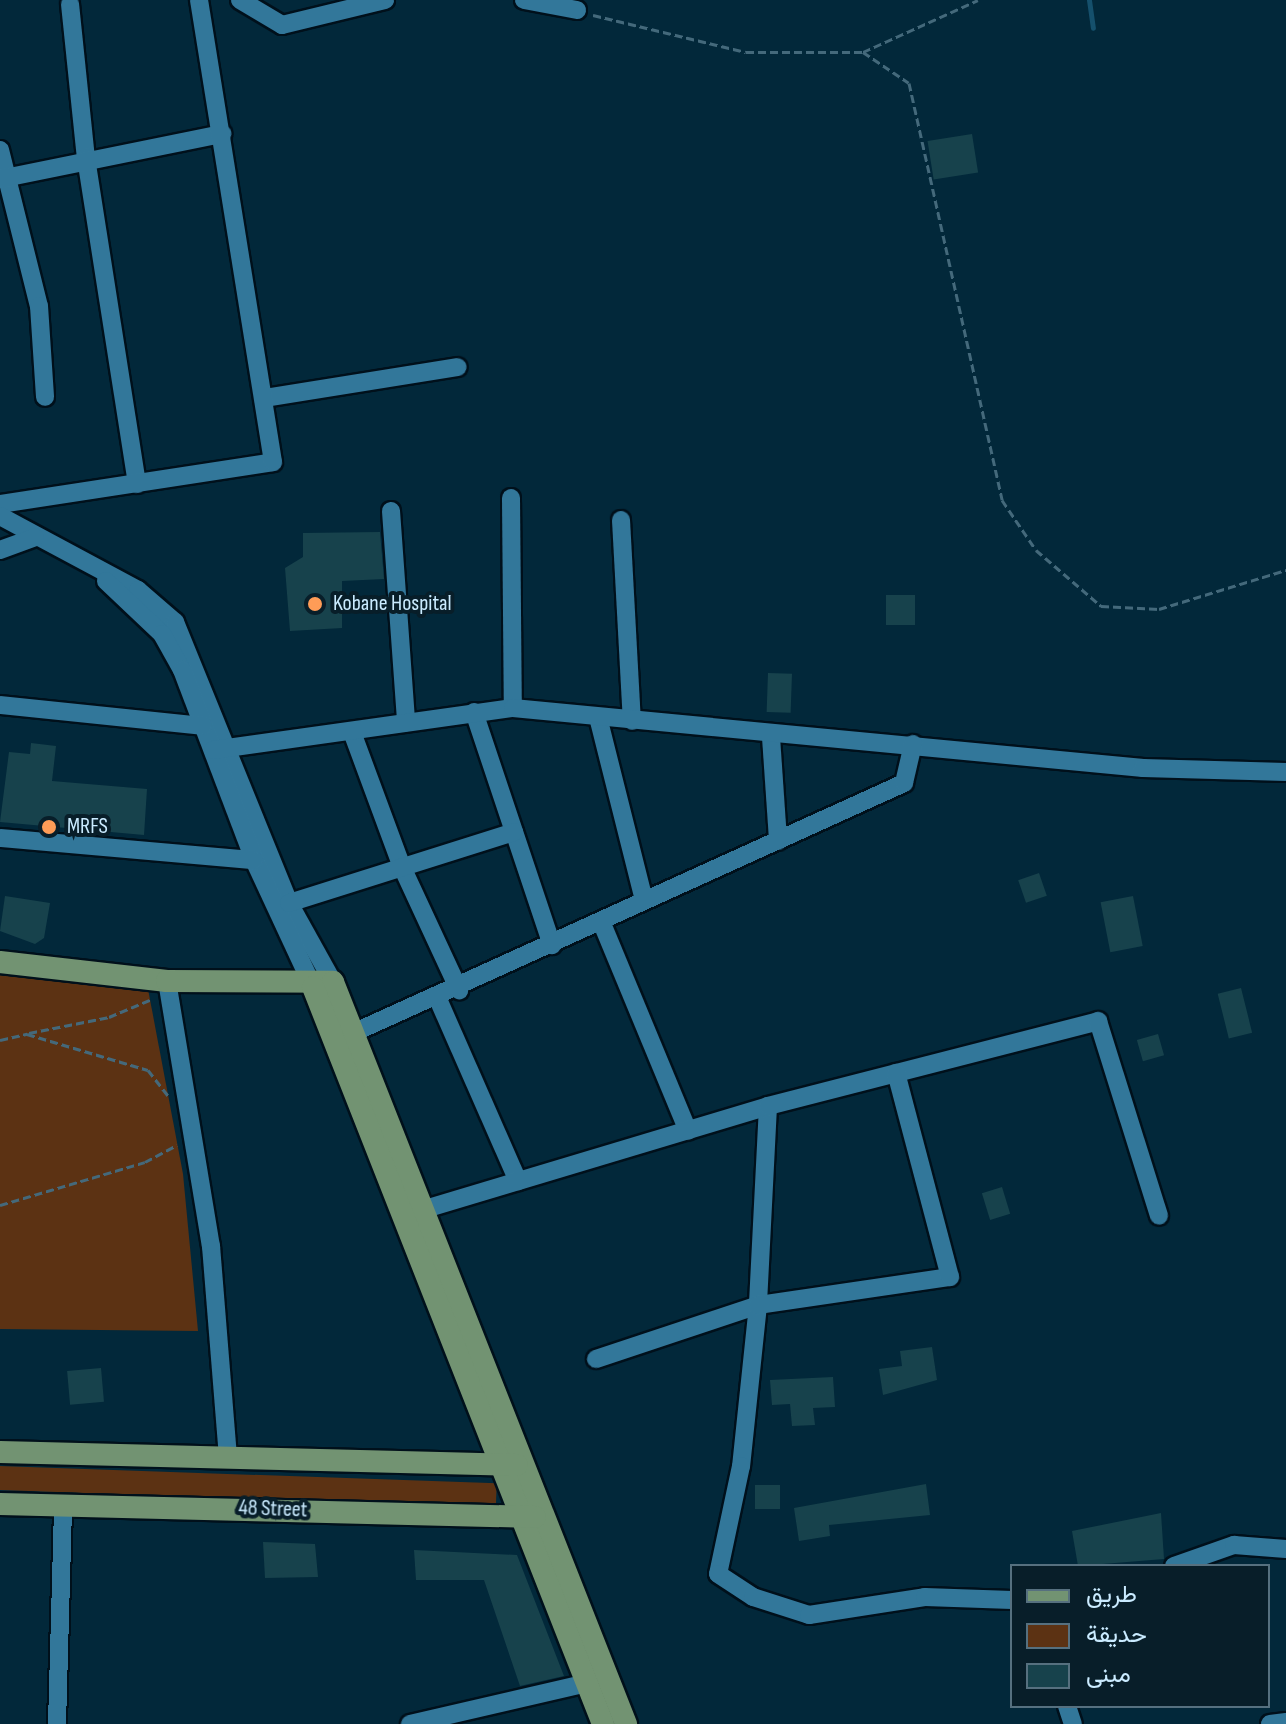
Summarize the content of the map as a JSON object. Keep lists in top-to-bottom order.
{
  "streets": {
    "main road": ["48 Street"]
  },
  "places": ["Kobane Hospital", "MRFS"],
  "legend": ["طريق", "حديقة", "مبنى"]
}
